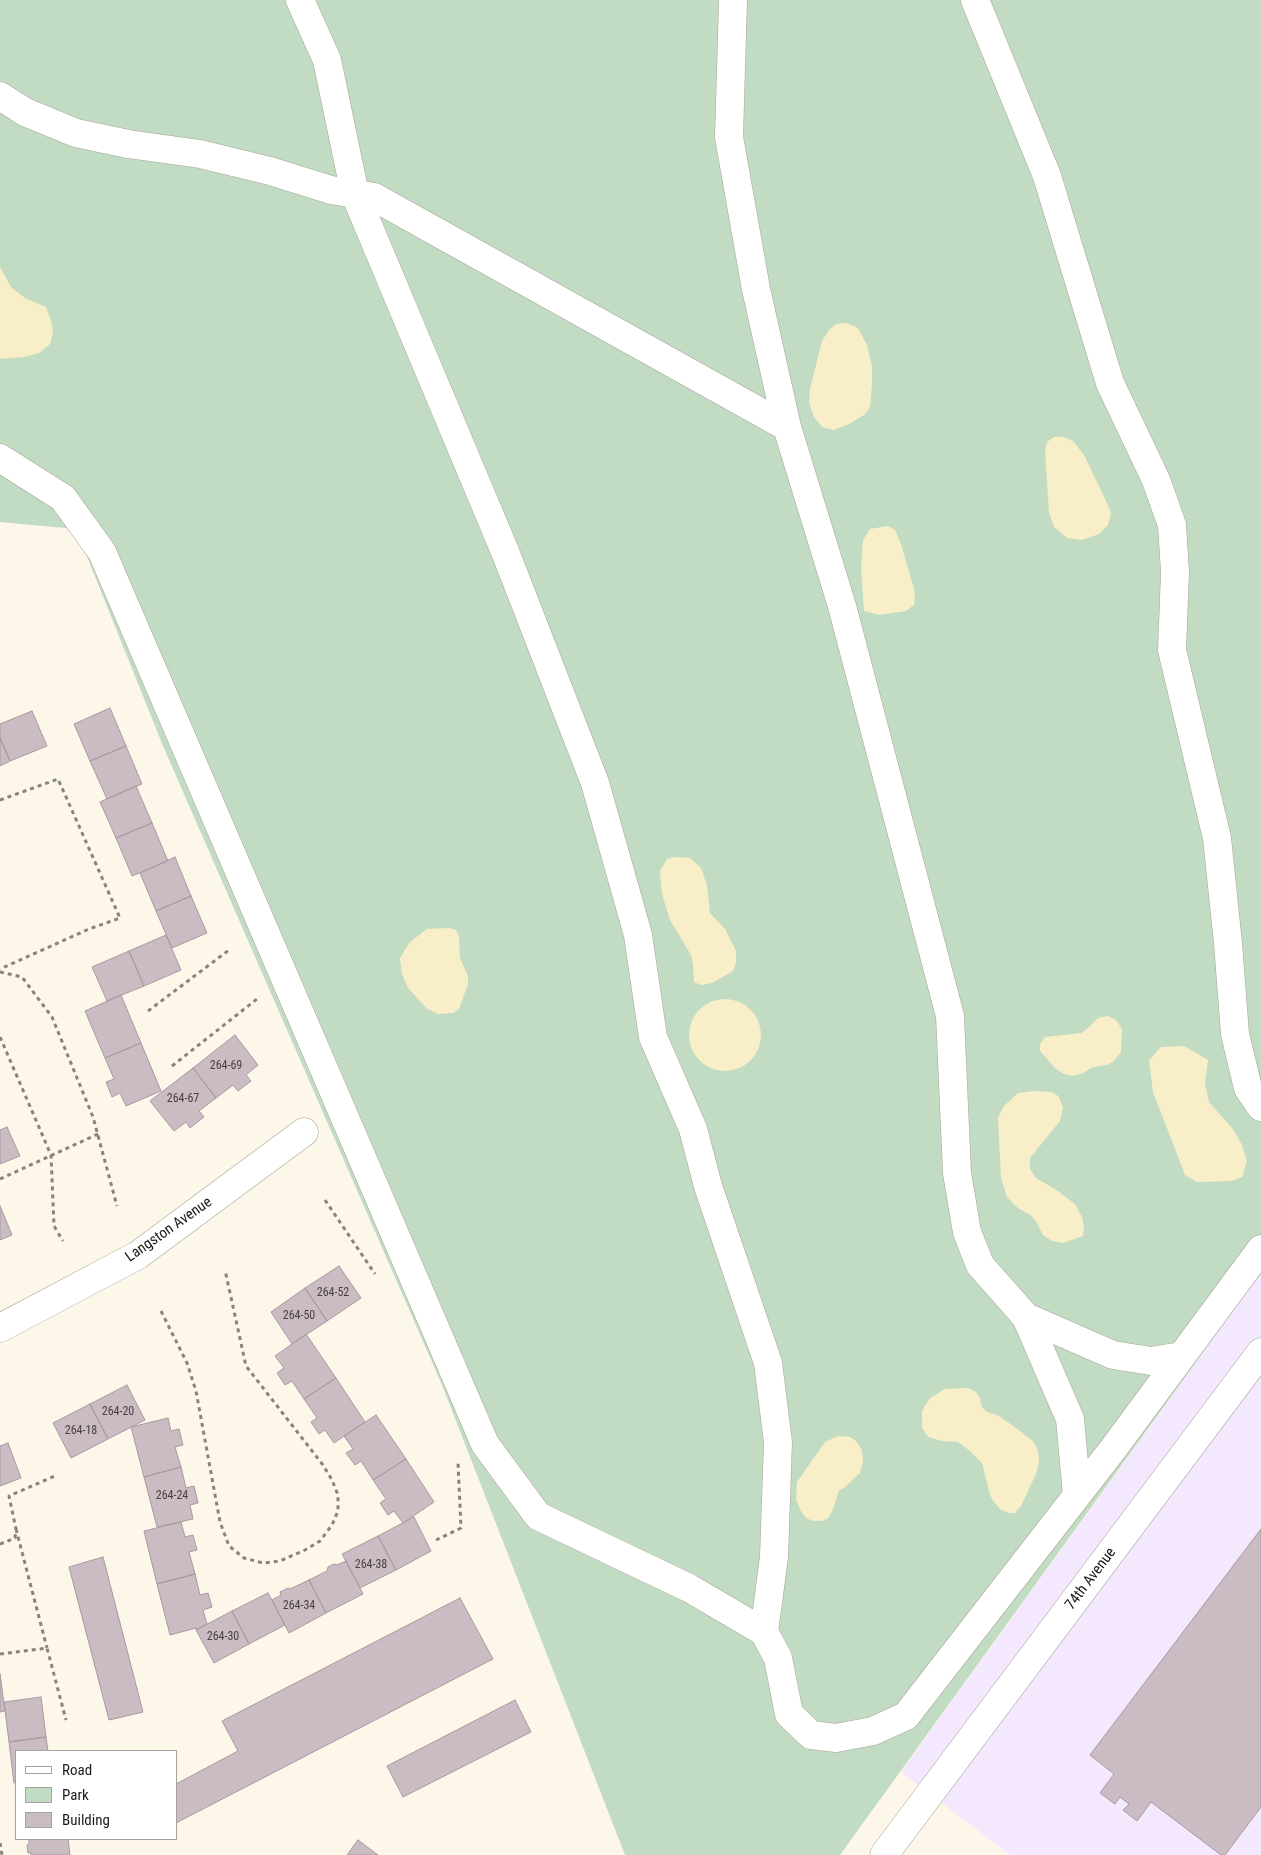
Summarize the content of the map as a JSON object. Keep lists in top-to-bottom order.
{
  "streets": {
    "street": ["Langston Avenue", "74th Avenue"]
  },
  "house_numbers": [
    "264-69",
    "264-67",
    "264-52",
    "264-50",
    "264-20",
    "264-18",
    "264-24",
    "264-38",
    "264-34",
    "264-30"
  ],
  "legend": ["Road", "Park", "Building"]
}
